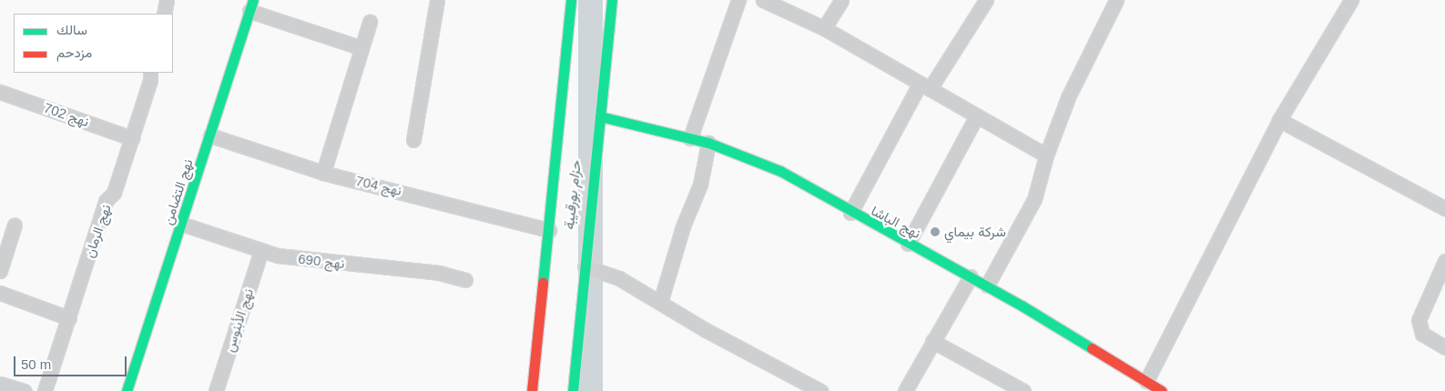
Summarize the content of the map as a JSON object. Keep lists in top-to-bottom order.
{
  "streets": {
    "main road": ["نهج التضامن", "نهج الباشا"],
    "street": [
      "نهج 702",
      "نهج 704",
      "نهج الرمان",
      "نهج 690",
      "نهج الأبنوس"
    ]
  },
  "crossings": [
    ["نهج 702", "نهج الرمان"],
    ["نهج 704", "نهج التضامن"],
    ["نهج التضامن", "نهج 690"],
    ["نهج 690", "نهج الأبنوس"]
  ],
  "water": ["حزام بورقيبة"],
  "places": ["شركة بيماي"],
  "legend": ["سالك", "مزدحم"],
  "scale_bar": "50 m"
}
